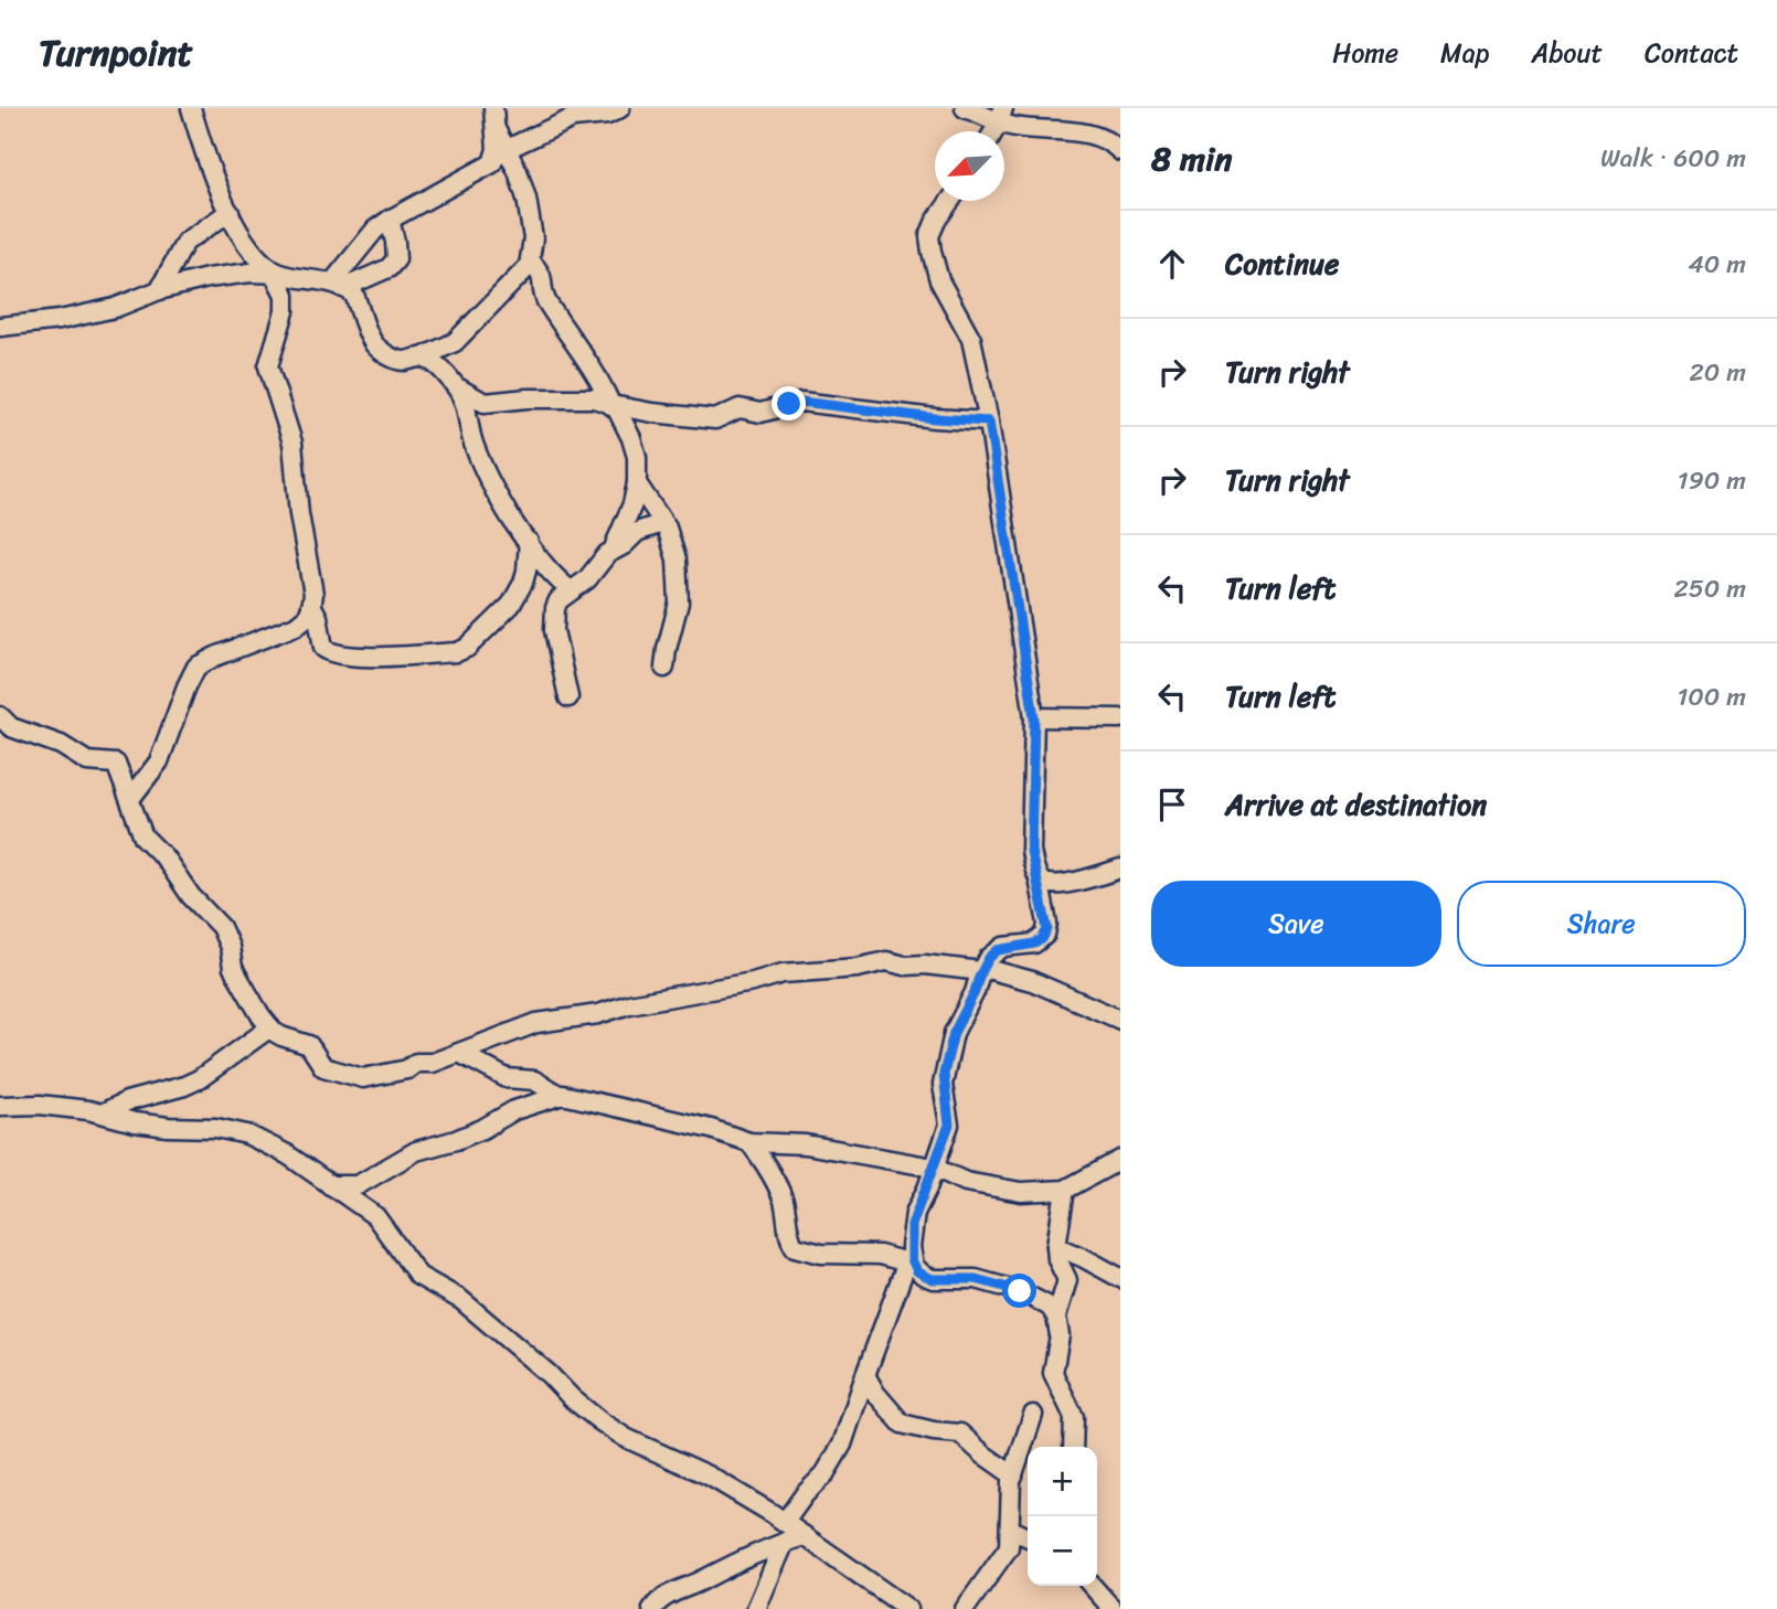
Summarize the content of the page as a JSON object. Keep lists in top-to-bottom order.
{
  "north": "bottom left",
  "page": {
    "header": "Turnpoint",
    "nav": [
      "Home",
      "Map",
      "About",
      "Contact"
    ],
    "heading": ["8 min", "Walk · 600 m"],
    "list": [
      ["Continue", "40 m"],
      ["Turn right", "20 m"],
      ["Turn right", "190 m"],
      ["Turn left", "250 m"],
      ["Turn left", "100 m"],
      "Arrive at destination"
    ],
    "buttons": ["Save", "Share"],
    "map_buttons": ["+", "−"]
  }
}
